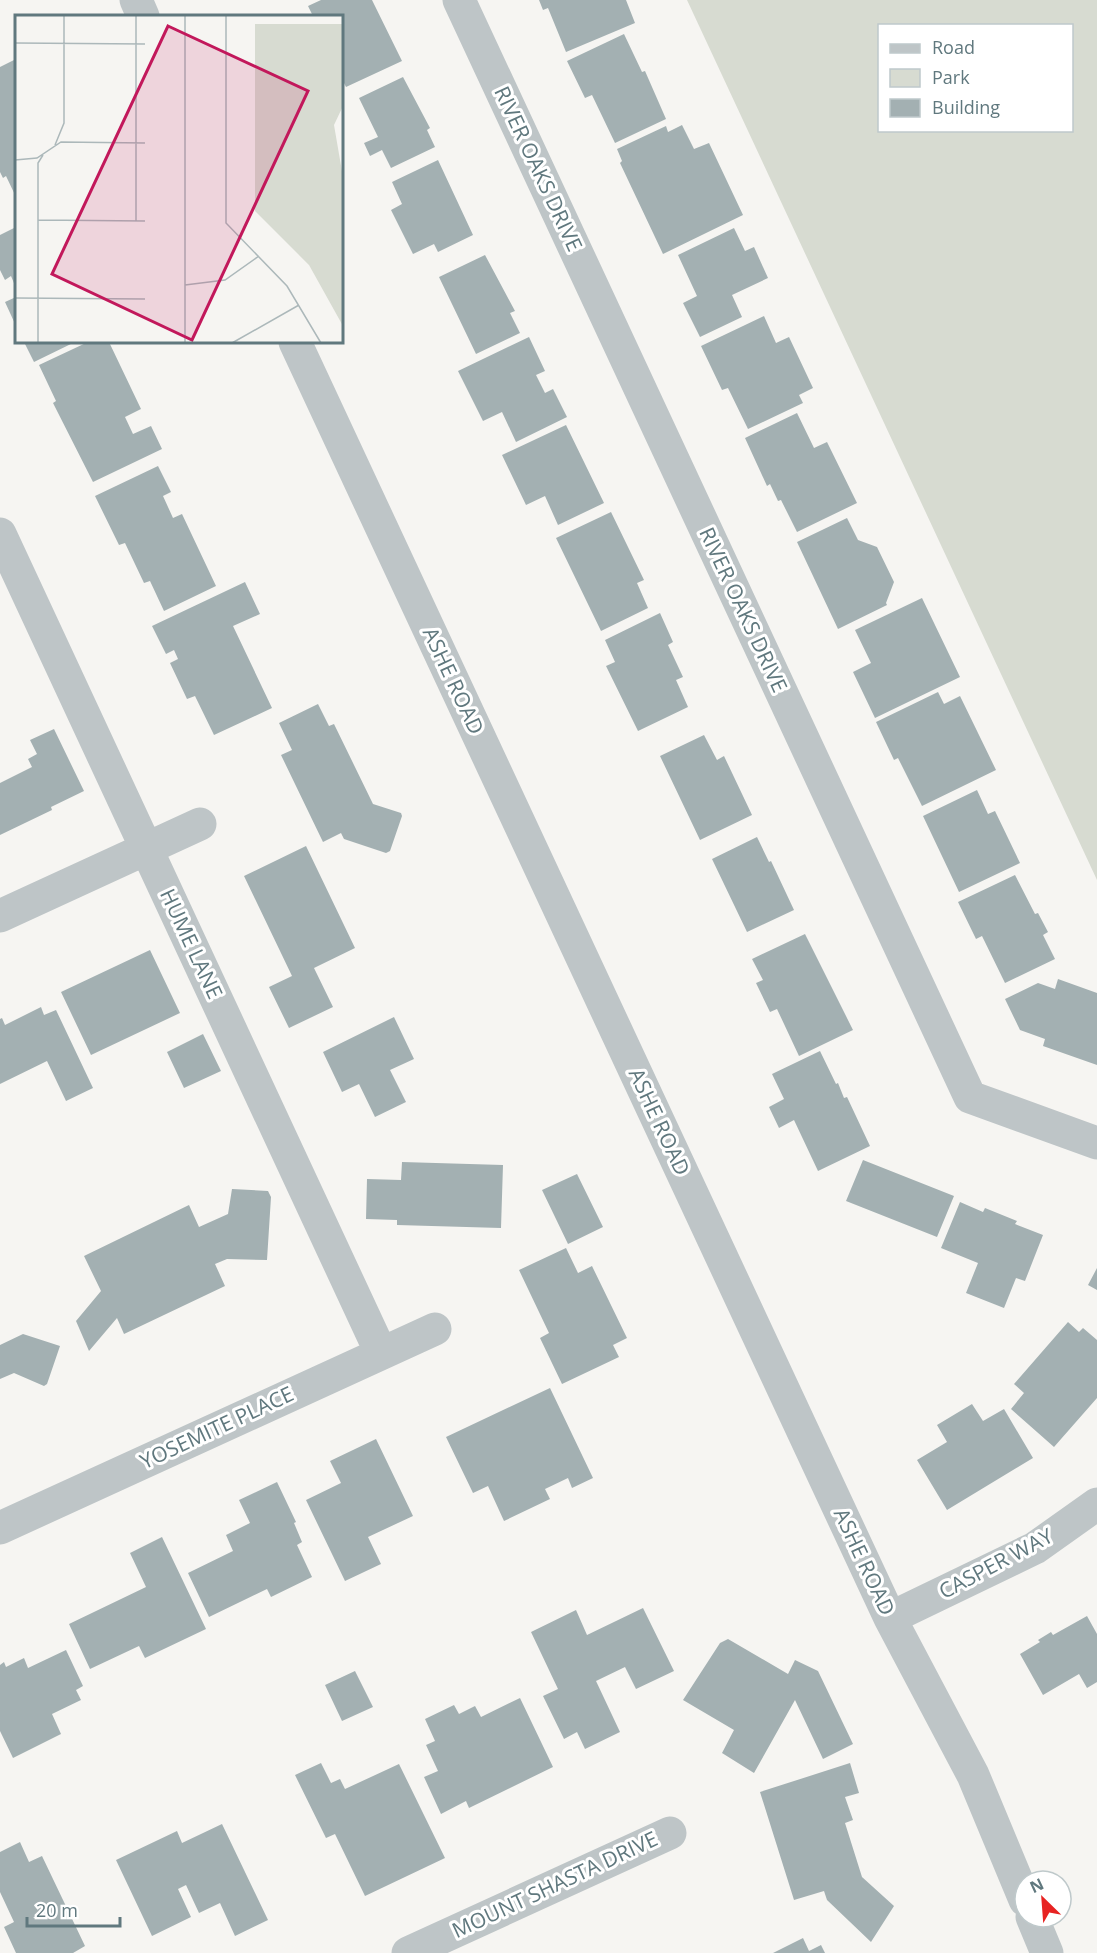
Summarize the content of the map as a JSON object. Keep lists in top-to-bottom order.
{
  "streets": {
    "street": [
      "RIVER OAKS DRIVE",
      "ASHE ROAD",
      "HUME LANE",
      "YOSEMITE PLACE",
      "CASPER WAY",
      "MOUNT SHASTA DRIVE"
    ]
  },
  "crossings": [
    ["ASHE ROAD", "CASPER WAY"],
    ["HUME LANE", "YOSEMITE PLACE"]
  ],
  "legend": ["Road", "Park", "Building"],
  "scale_bar": "20 m",
  "north": "top left"
}
